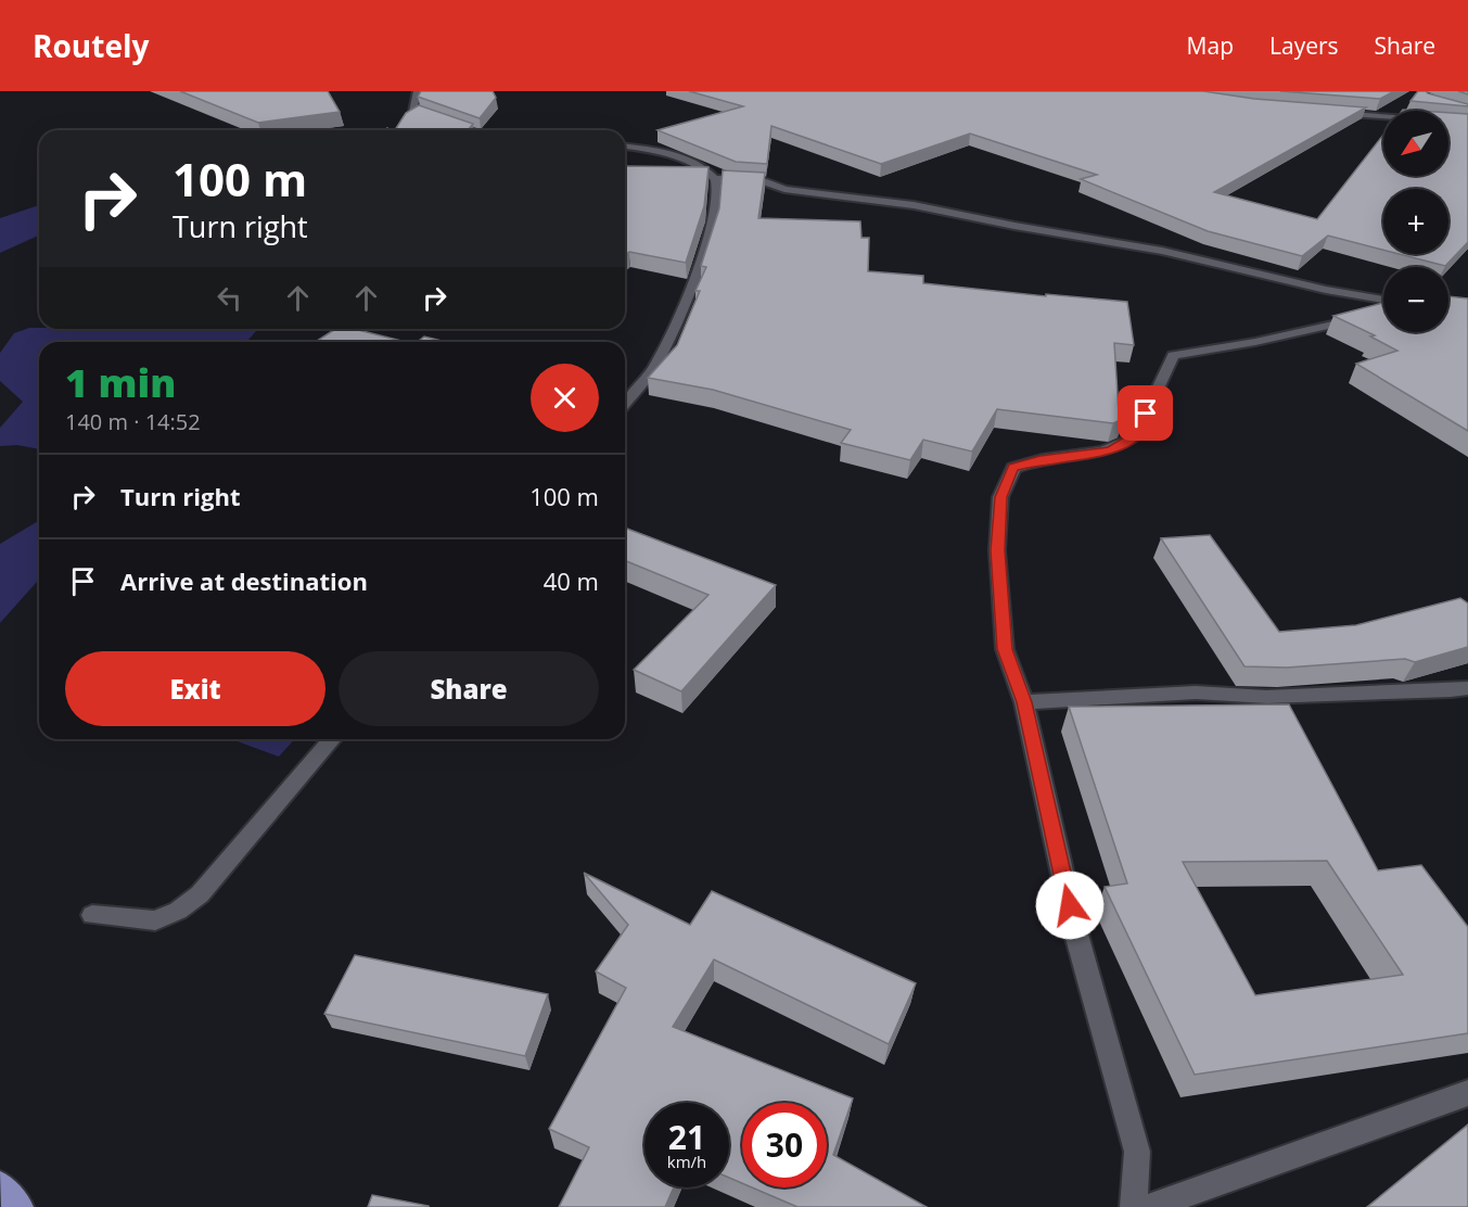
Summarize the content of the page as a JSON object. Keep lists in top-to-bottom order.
{
  "north": "bottom left",
  "page": {
    "header": "Routely",
    "nav": ["Map", "Layers", "Share"],
    "map_buttons": ["+", "−"],
    "turn": ["100 m", "Turn right"],
    "heading": ["1 min", "140 m · 14:52"],
    "list": [
      {
        "name": "Turn right",
        "value": "100 m"
      },
      {
        "name": "Arrive at destination",
        "value": "40 m"
      }
    ],
    "buttons": ["Exit", "Share"],
    "speed": "21 km/h",
    "limit": "30"
  }
}
